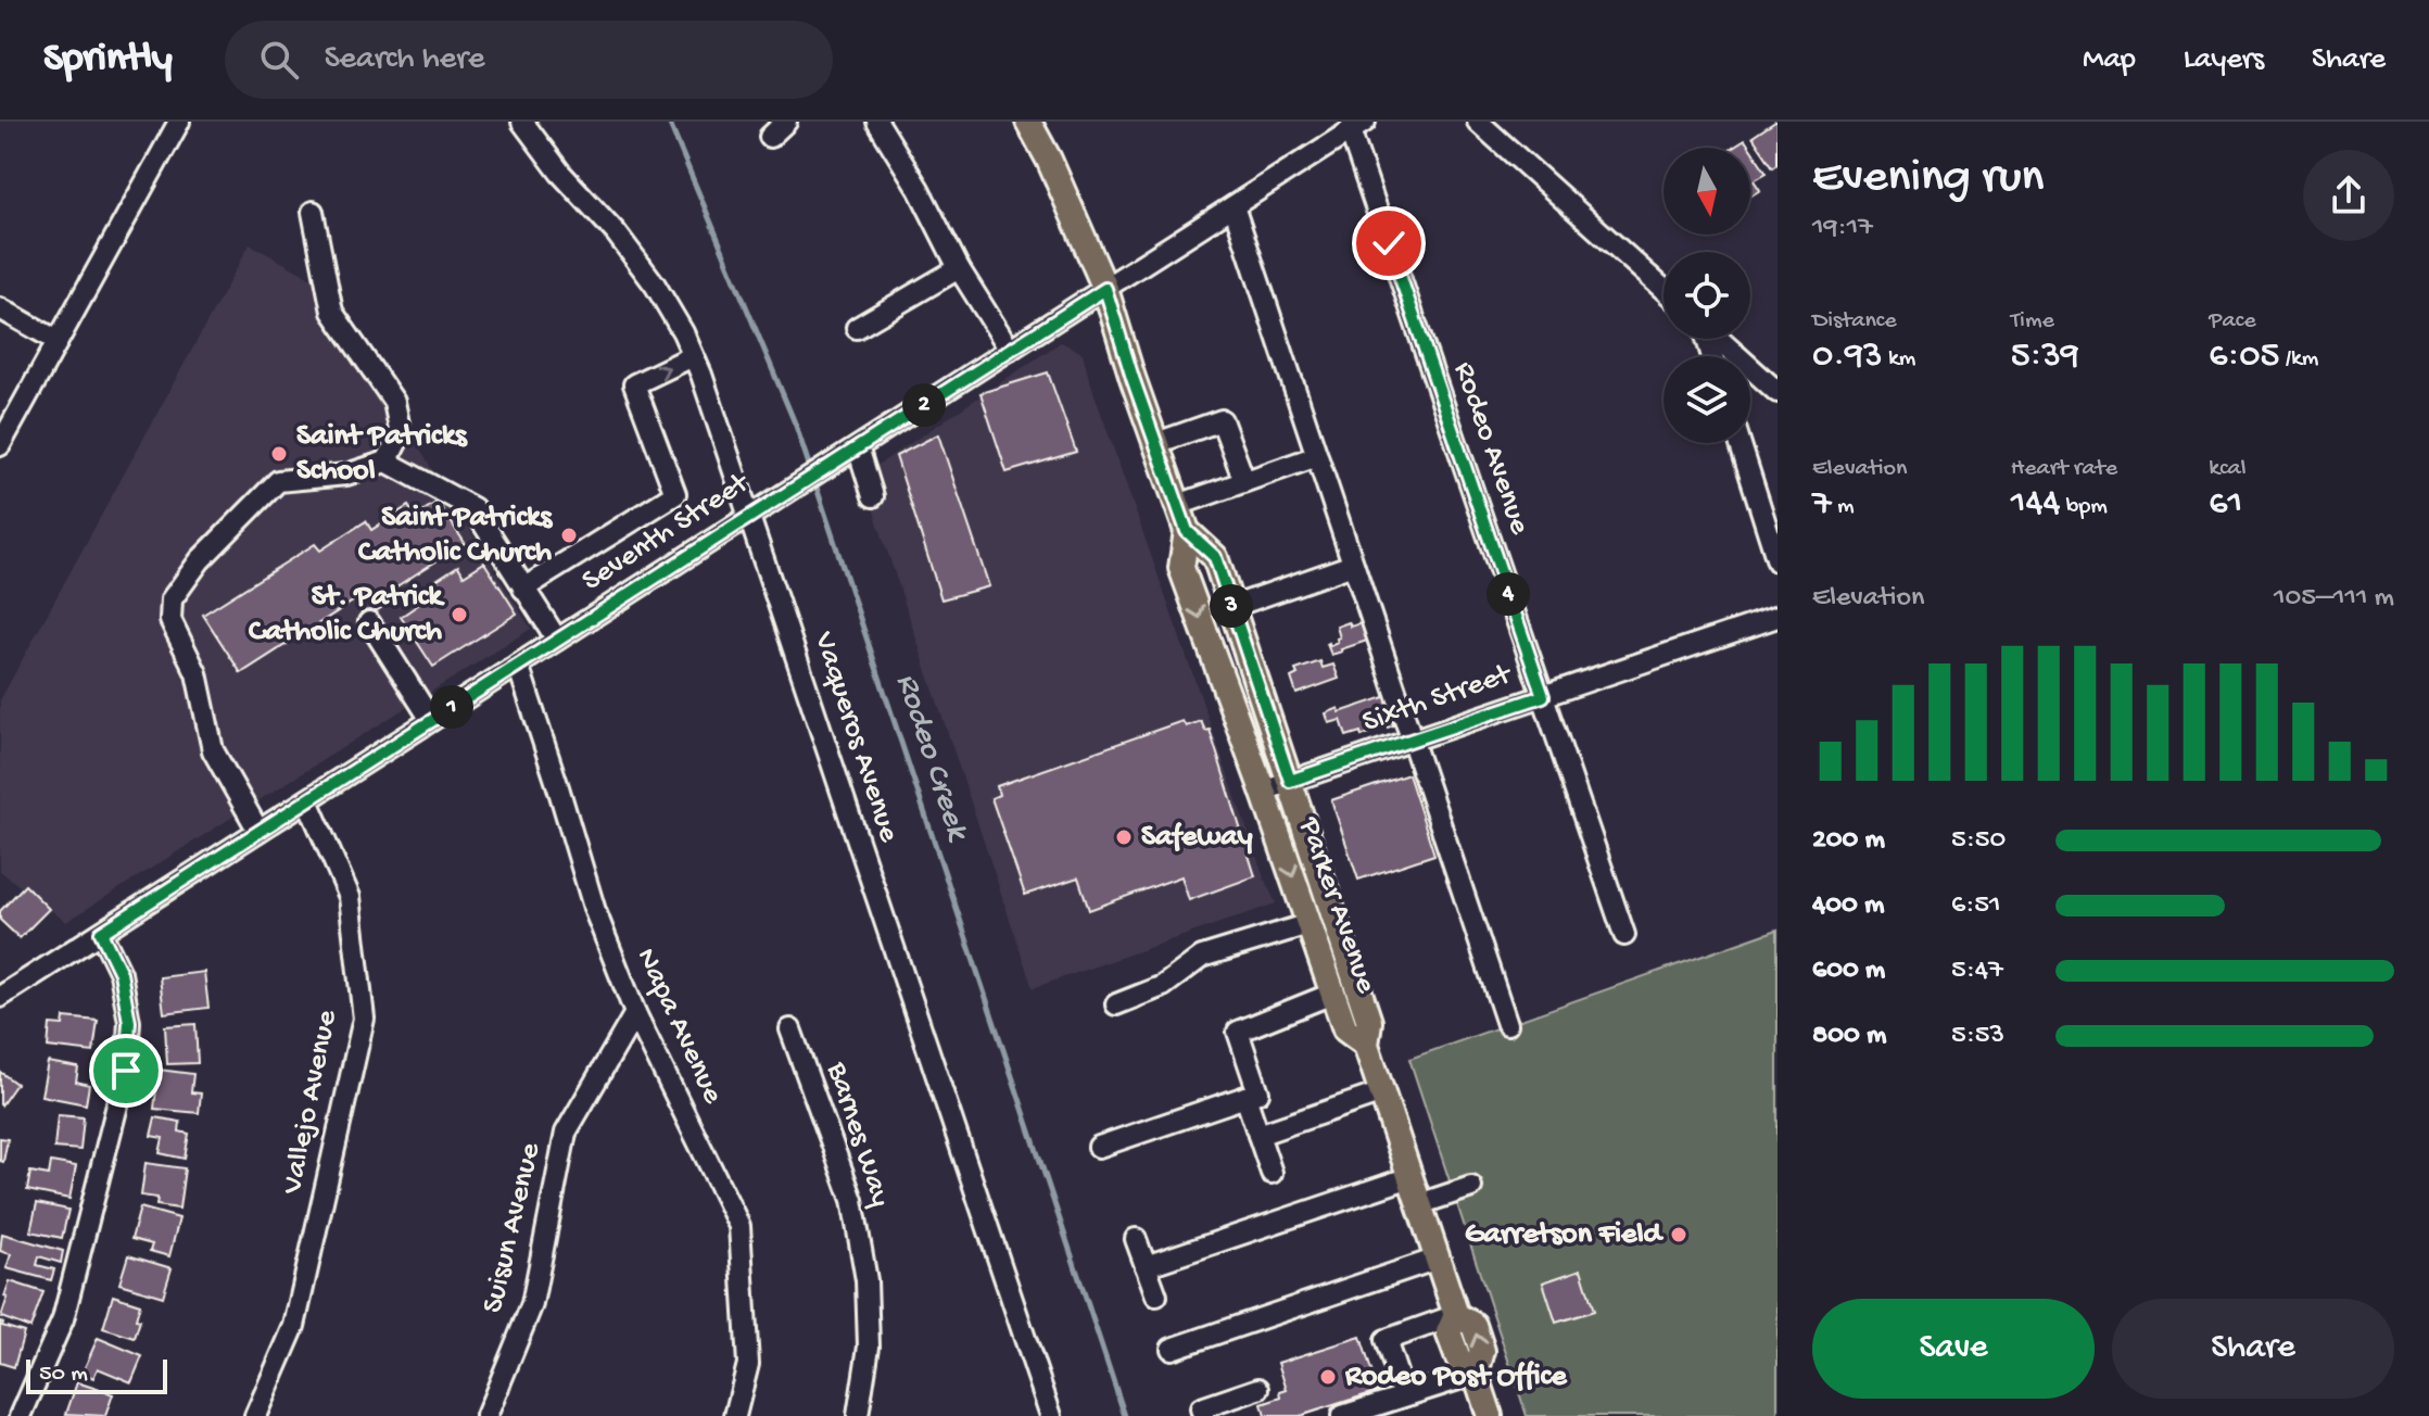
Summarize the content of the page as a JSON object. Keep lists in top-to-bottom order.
{
  "streets": {
    "main road": ["Parker Avenue"],
    "street": [
      "Rodeo Avenue",
      "Seventh Street",
      "Sixth Street",
      "Vaqueros Avenue",
      "Napa Avenue",
      "Vallejo Avenue",
      "Barnes Way",
      "Suisun Avenue"
    ]
  },
  "crossings": [
    ["Rodeo Avenue", "Seventh Street"],
    ["Rodeo Avenue", "Sixth Street"],
    ["Seventh Street", "Vaqueros Avenue"],
    ["Seventh Street", "Parker Avenue"],
    ["Seventh Street", "Napa Avenue"],
    ["Seventh Street", "Vallejo Avenue"],
    ["Sixth Street", "Parker Avenue"],
    ["Napa Avenue", "Suisun Avenue"]
  ],
  "water": ["Rodeo Creek"],
  "places": [
    "Saint Patricks School",
    "Saint Patricks Catholic Church",
    "St. Patrick Catholic Church",
    "Safeway",
    "Garretson Field",
    "Rodeo Post Office"
  ],
  "scale_bar": "50 m",
  "north": "bottom",
  "page": {
    "header": "Sprintly",
    "search": "Search here",
    "nav": ["Map", "Layers", "Share"],
    "heading": ["Evening run", "19:17"],
    "stats": [
      ["Distance", "0.93 km"],
      ["Time", "5:39"],
      ["Pace", "6:05 /km"],
      ["Elevation", "7 m"],
      ["Heart rate", "144 bpm"],
      ["kcal", "61"]
    ],
    "pins": [
      "2",
      "4",
      "3",
      "1"
    ],
    "chart": ["Elevation", "105–111 m"],
    "list": [
      {
        "name": "200 m",
        "note": "5:50"
      },
      {
        "name": "400 m",
        "note": "6:51"
      },
      {
        "name": "600 m",
        "note": "5:47"
      },
      {
        "name": "800 m",
        "note": "5:53"
      }
    ],
    "buttons": ["Save", "Share"],
    "scale": "50 m"
  }
}
